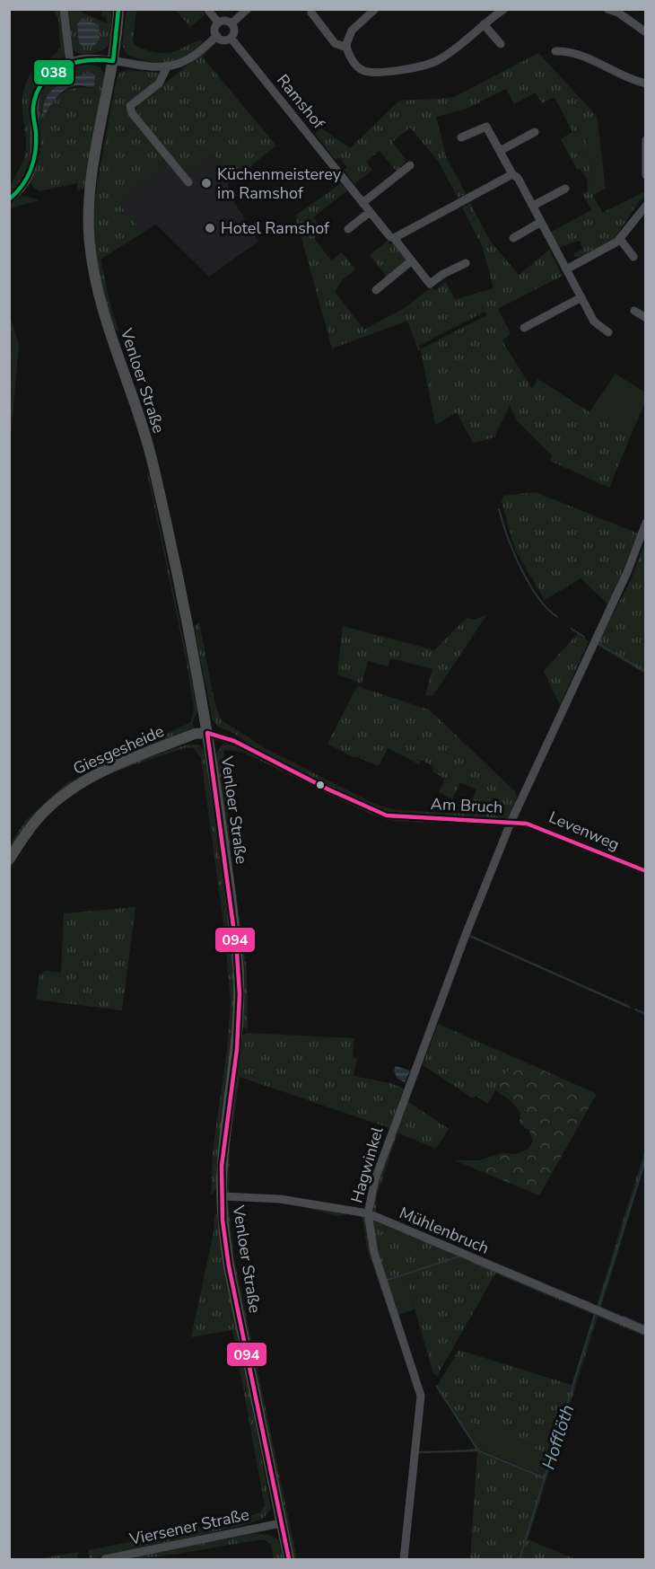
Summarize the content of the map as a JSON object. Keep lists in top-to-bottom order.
{
  "streets": {
    "main road": ["Venloer Straße", "Giesgesheide"],
    "street": [
      "Ramshof",
      "Am Bruch",
      "Levenweg",
      "Hagwinkel",
      "Mühlenbruch",
      "Viersener Straße"
    ]
  },
  "crossings": [
    ["Venloer Straße", "Giesgesheide"],
    ["Venloer Straße", "Am Bruch"],
    ["Venloer Straße", "Mühlenbruch"],
    ["Venloer Straße", "Viersener Straße"],
    ["Giesgesheide", "Am Bruch"],
    ["Am Bruch", "Levenweg"],
    ["Am Bruch", "Hagwinkel"],
    ["Levenweg", "Hagwinkel"],
    ["Hagwinkel", "Mühlenbruch"]
  ],
  "water": ["Hofflöth"],
  "places": ["Küchenmeisterey im Ramshof", "Hotel Ramshof"],
  "lines": ["transit line 038", "transit line 094"]
}
